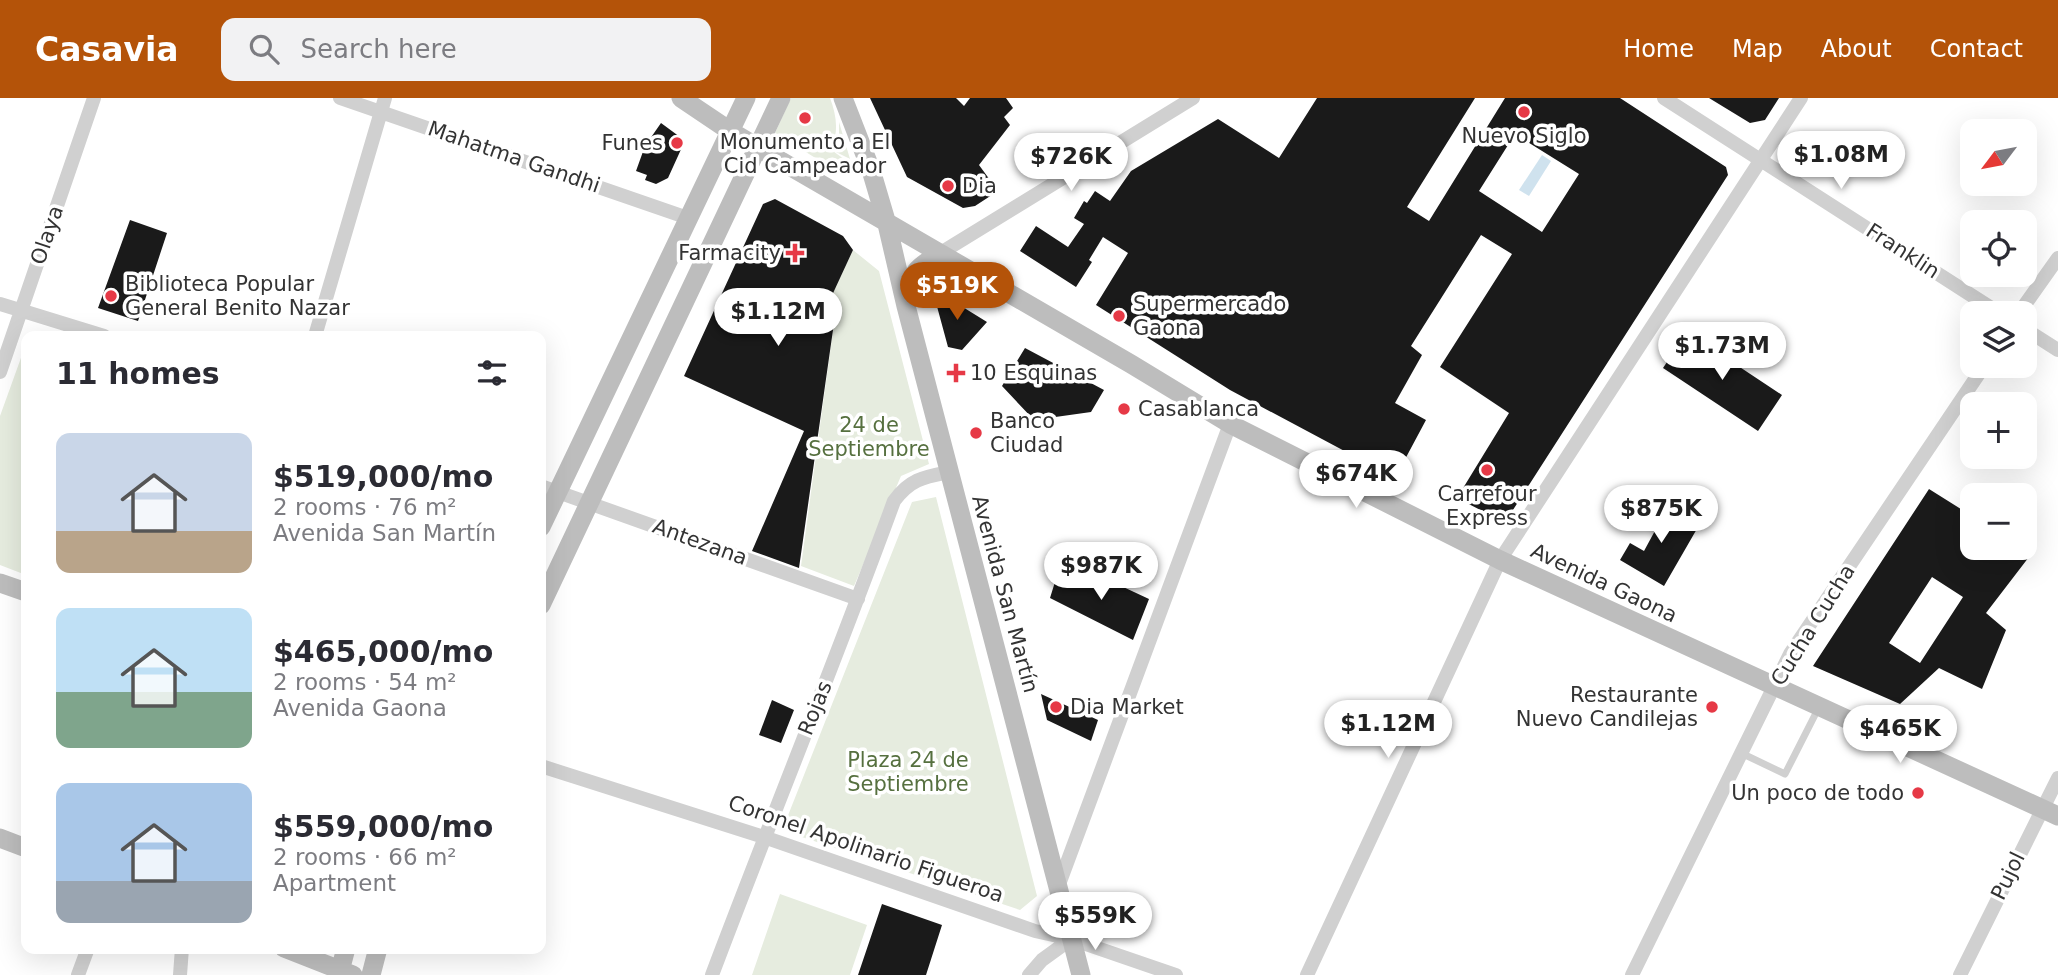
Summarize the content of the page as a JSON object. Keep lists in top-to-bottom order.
{
  "streets": {
    "main road": ["Avenida Gaona", "Avenida San Martín"],
    "street": [
      "Mahatma Gandhi",
      "Olaya",
      "Franklin",
      "Antezana",
      "Cucha Cucha",
      "Rojas",
      "Coronel Apolinario Figueroa",
      "Pujol"
    ]
  },
  "crossings": [
    ["Antezana", "Rojas"],
    ["Avenida Gaona", "Avenida San Martín"],
    ["Avenida Gaona", "Cucha Cucha"],
    ["Avenida Gaona", "Pujol"],
    ["Avenida San Martín", "Rojas"],
    ["Avenida San Martín", "Coronel Apolinario Figueroa"],
    ["Rojas", "Coronel Apolinario Figueroa"]
  ],
  "parks": ["24 de Septiembre", "Plaza 24 de Septiembre"],
  "places": {
    "other": [
      "Nuevo Siglo",
      "Monumento a El Cid Campeador",
      "Funes",
      "Dia",
      "Biblioteca Popular General Benito Nazar",
      "Supermercado Gaona",
      "Casablanca",
      "Banco Ciudad",
      "Carrefour Express",
      "Dia Market",
      "Restaurante Nuevo Candilejas",
      "Un poco de todo"
    ],
    "health": ["Farmacity", "10 Esquinas"]
  },
  "north": "bottom left",
  "page": {
    "header": "Casavia",
    "search": "Search here",
    "nav": [
      "Home",
      "Map",
      "About",
      "Contact"
    ],
    "map_buttons": ["+", "−"],
    "price": [
      "$1.08M",
      "$726K",
      "$519K",
      "$1.12M",
      "$1.73M",
      "$674K",
      "$875K",
      "$987K",
      "$1.12M",
      "$465K",
      "$559K"
    ],
    "heading": "11 homes",
    "list": [
      {
        "name": "$519,000/mo",
        "note": "2 rooms · 76 m² · Avenida San Martín"
      },
      {
        "name": "$465,000/mo",
        "note": "2 rooms · 54 m² · Avenida Gaona"
      },
      {
        "name": "$559,000/mo",
        "note": "2 rooms · 66 m² · Apartment"
      }
    ]
  }
}
